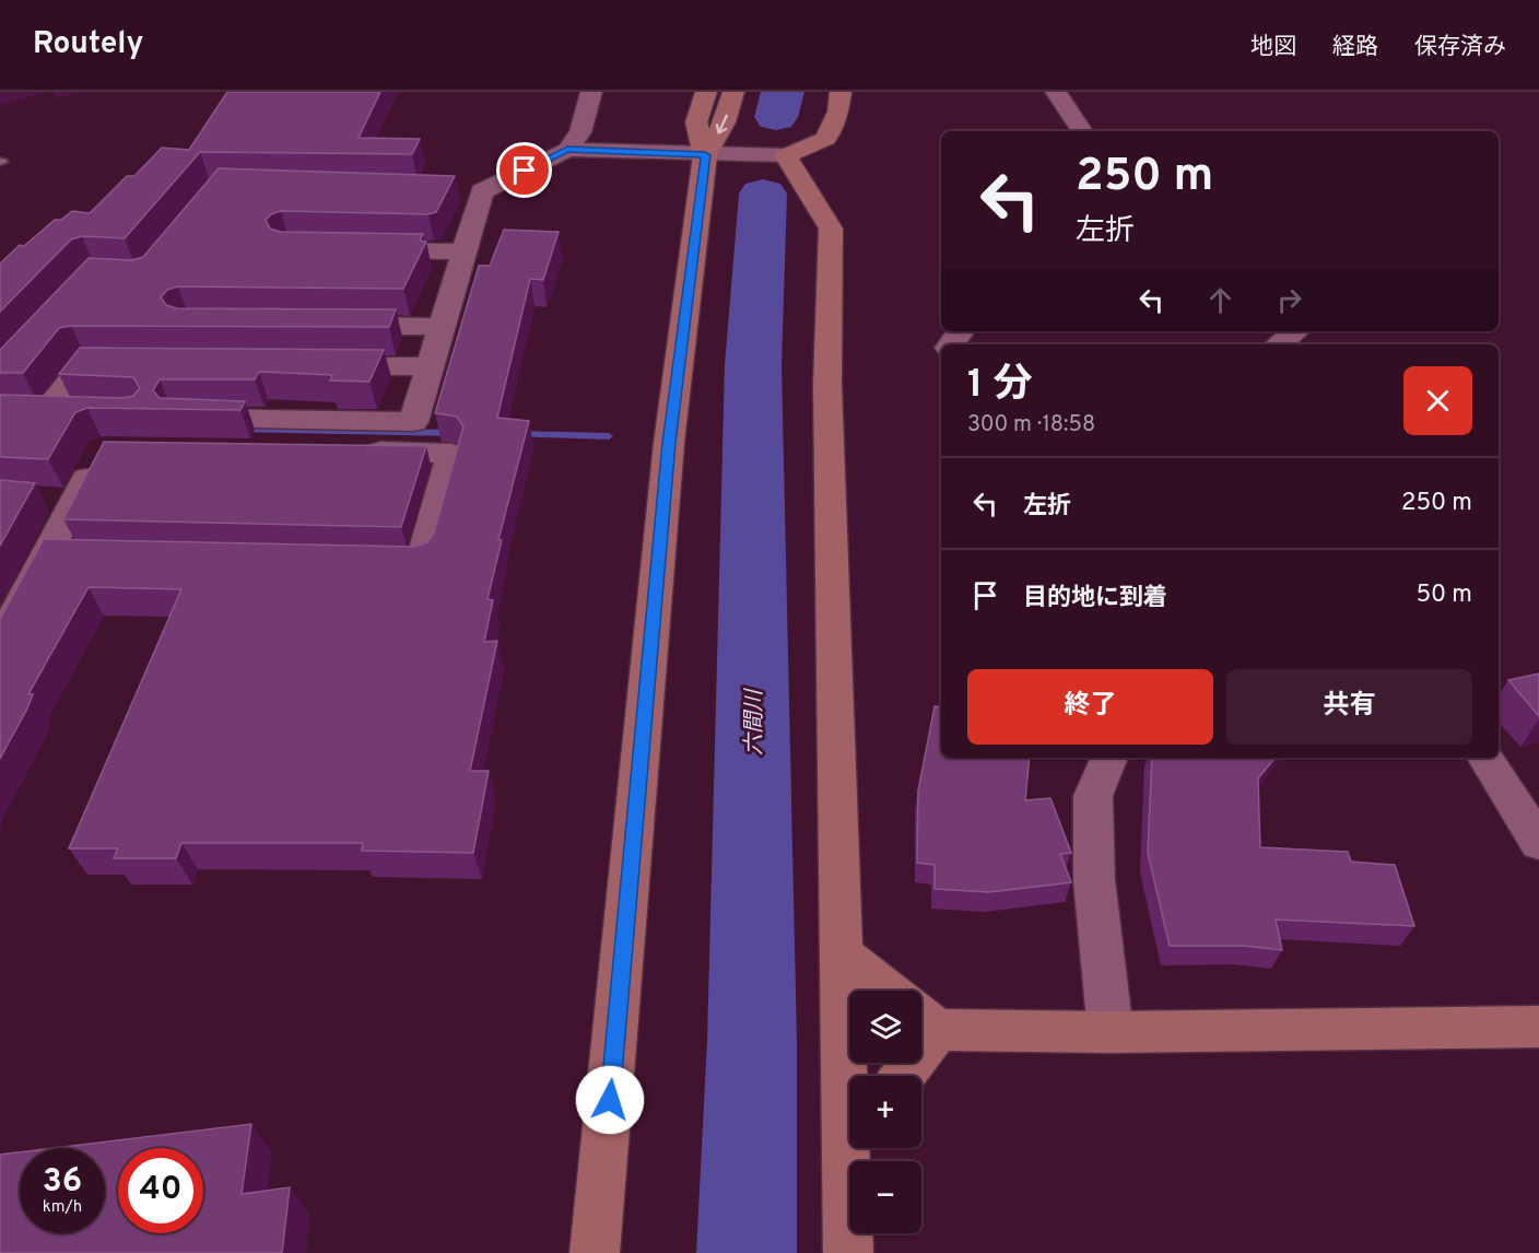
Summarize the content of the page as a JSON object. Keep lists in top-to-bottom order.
{
  "water": ["六間川"],
  "page": {
    "header": "Routely",
    "nav": ["地図", "経路", "保存済み"],
    "turn": ["250 m", "左折"],
    "heading": ["1 分", "300 m · 18:58"],
    "list": [
      {
        "name": "左折",
        "value": "250 m"
      },
      {
        "name": "目的地に到着",
        "value": "50 m"
      }
    ],
    "buttons": ["終了", "共有"],
    "map_buttons": ["+", "−"],
    "speed": "36 km/h",
    "limit": "40"
  }
}
